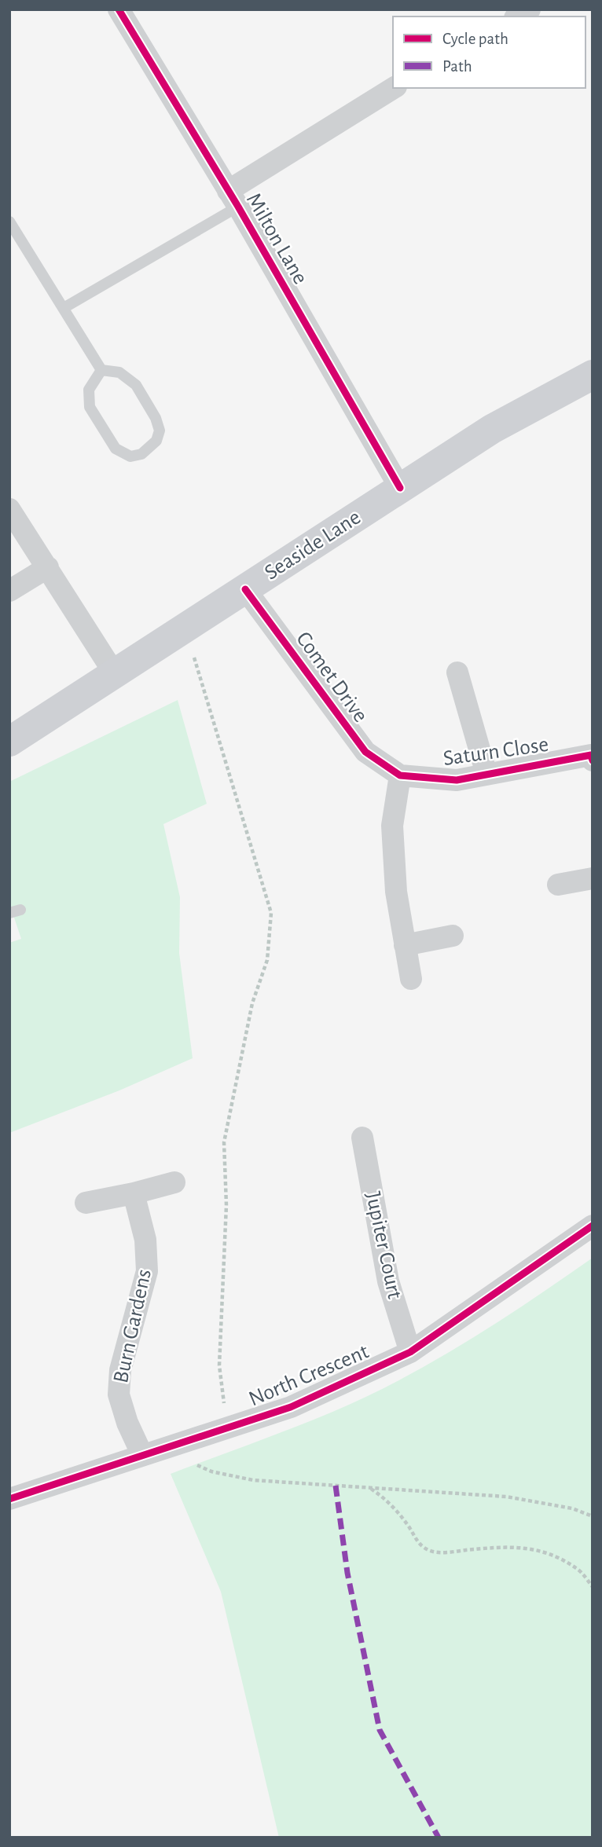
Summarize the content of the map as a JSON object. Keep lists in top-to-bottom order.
{
  "streets": {
    "main road": ["Seaside Lane"],
    "street": [
      "Milton Lane",
      "Comet Drive",
      "Saturn Close",
      "Jupiter Court",
      "Burn Gardens",
      "North Crescent"
    ]
  },
  "crossings": [
    ["Milton Lane", "Seaside Lane"],
    ["Seaside Lane", "Comet Drive"],
    ["Comet Drive", "Saturn Close"],
    ["Jupiter Court", "North Crescent"],
    ["Burn Gardens", "North Crescent"]
  ],
  "legend": ["Cycle path", "Path"]
}
